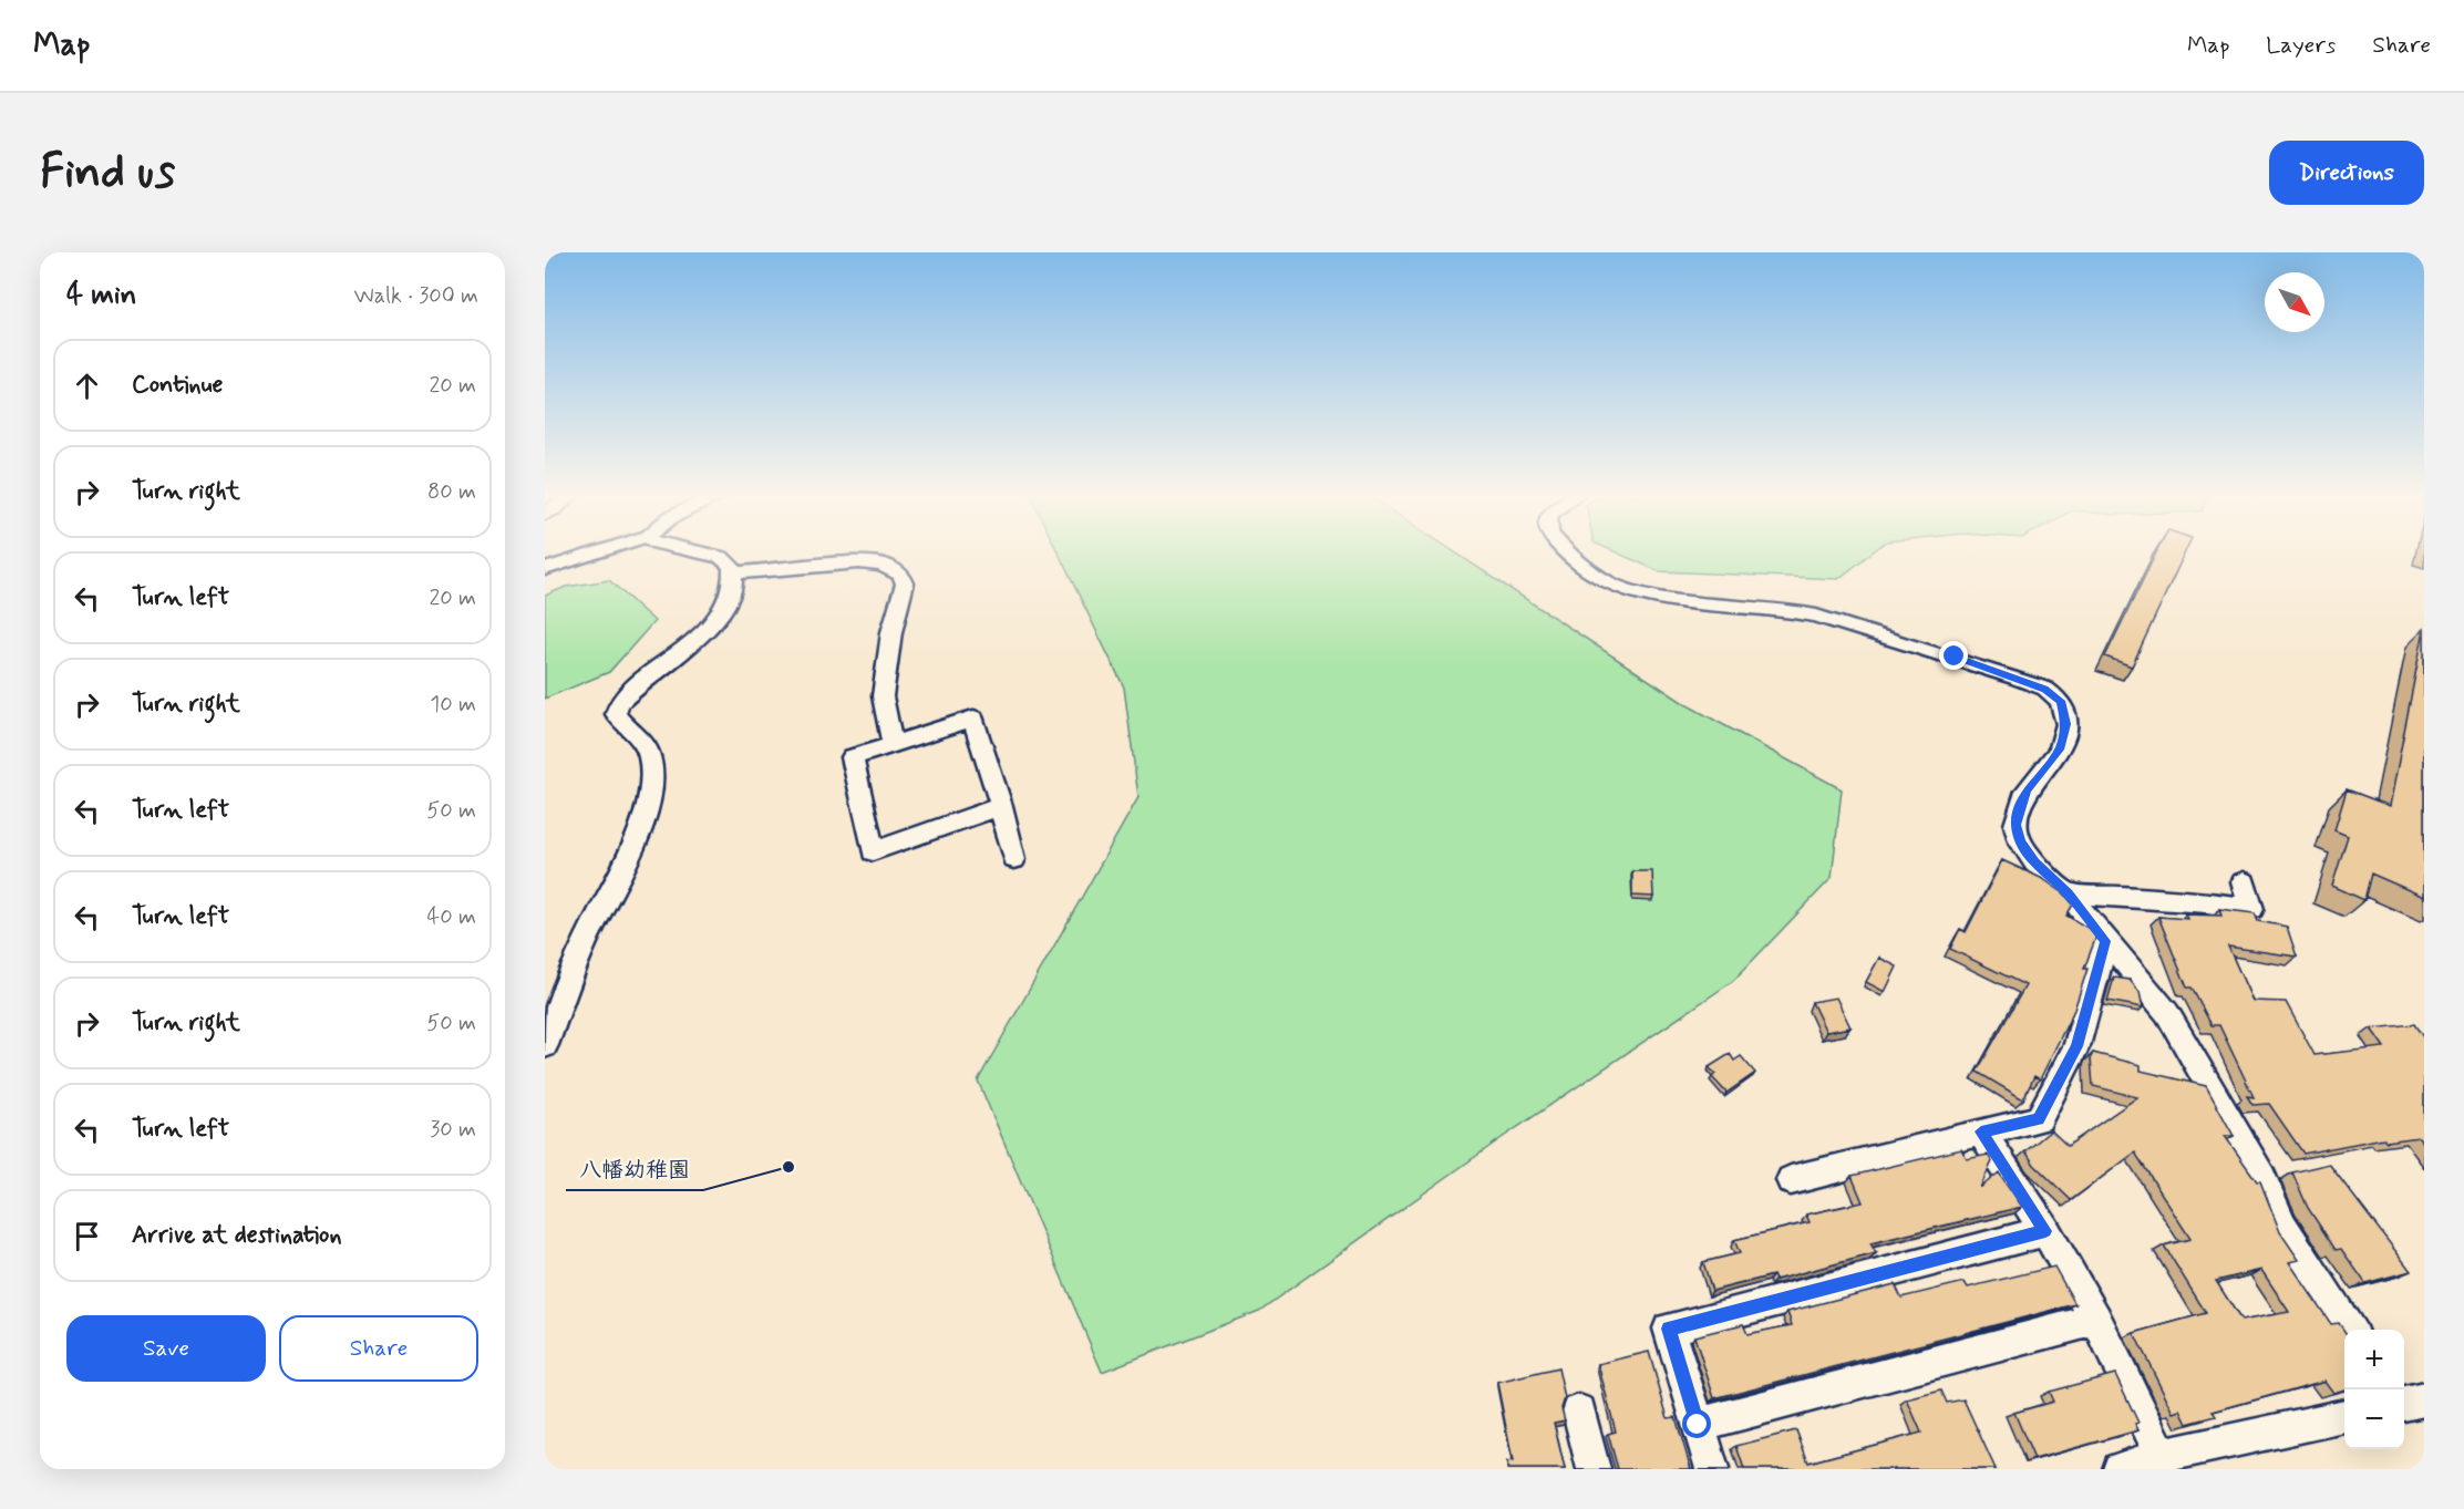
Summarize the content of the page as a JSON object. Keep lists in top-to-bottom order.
{
  "places": ["八幡幼稚園"],
  "north": "bottom right",
  "page": {
    "header": "Map",
    "nav": ["Map", "Layers", "Share"],
    "buttons": [
      "Directions",
      ["Save", "Share"]
    ],
    "title": "Find us",
    "heading": ["4 min", "Walk · 300 m"],
    "list": [
      ["Continue", "20 m"],
      ["Turn right", "80 m"],
      ["Turn left", "20 m"],
      ["Turn right", "10 m"],
      ["Turn left", "50 m"],
      ["Turn left", "40 m"],
      ["Turn right", "50 m"],
      ["Turn left", "30 m"],
      "Arrive at destination"
    ],
    "map_buttons": ["+", "−"]
  }
}
